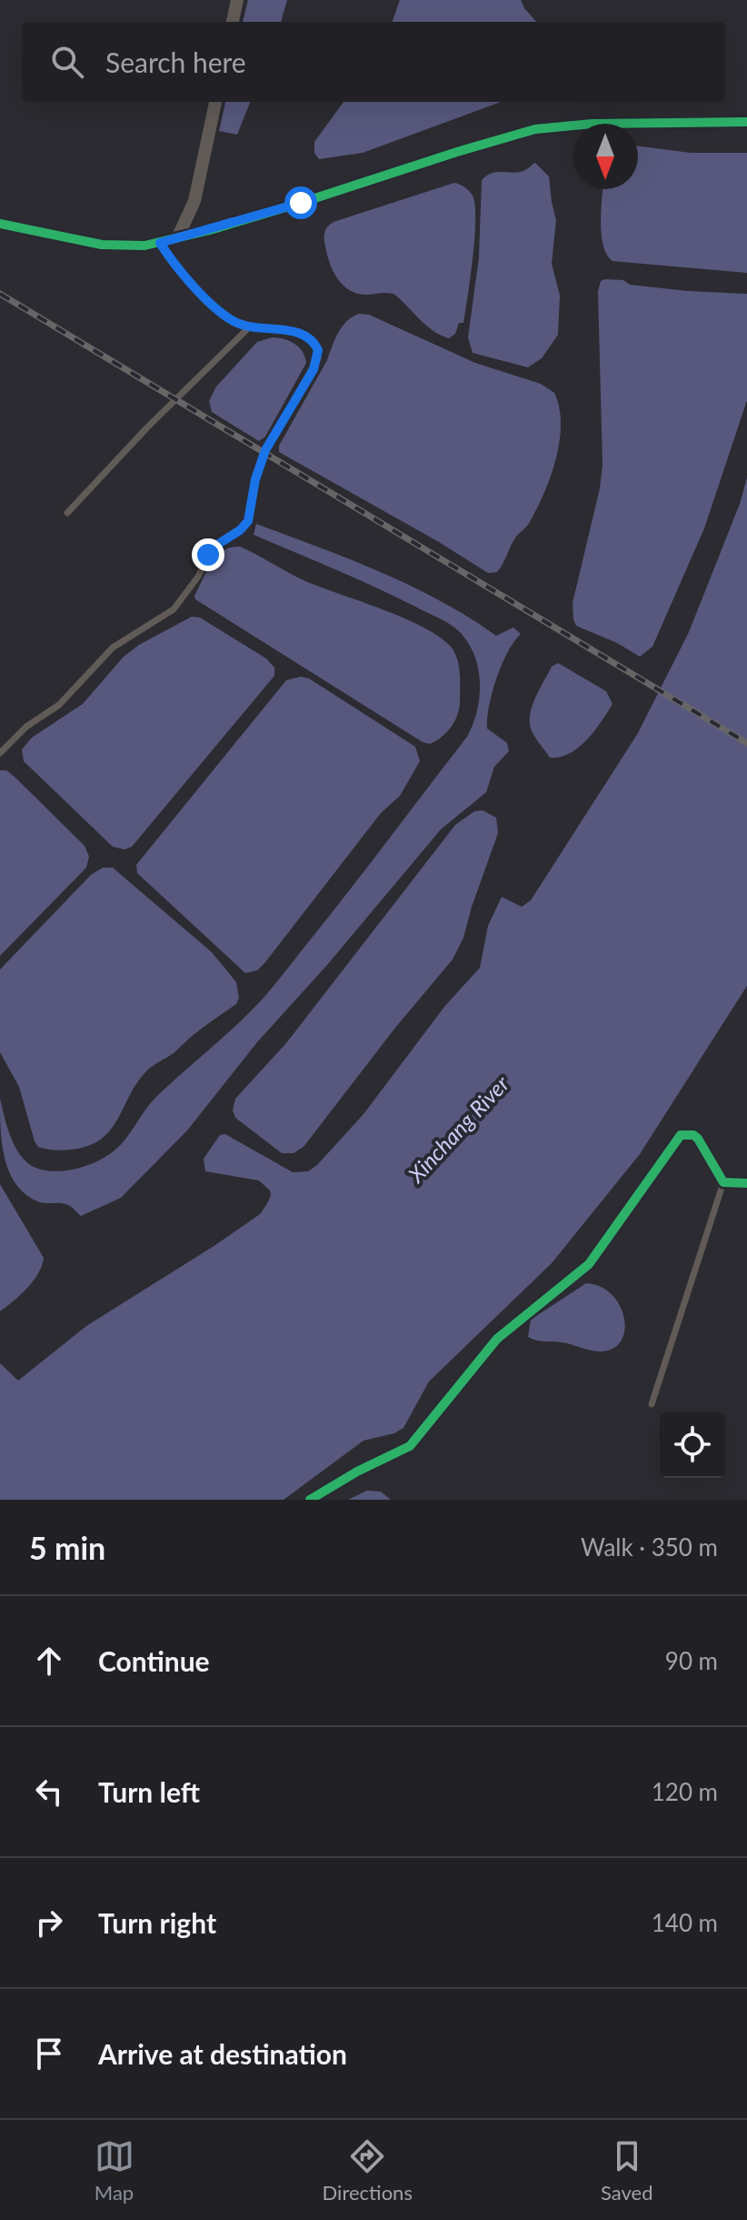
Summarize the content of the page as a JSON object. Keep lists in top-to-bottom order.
{
  "water": ["Xinchang River"],
  "north": "bottom",
  "page": {
    "search": "Search here",
    "heading": ["5 min", "Walk · 350 m"],
    "list": [
      ["Continue", "90 m"],
      ["Turn left", "120 m"],
      ["Turn right", "140 m"],
      "Arrive at destination"
    ],
    "nav": ["Map", "Directions", "Saved"]
  }
}
